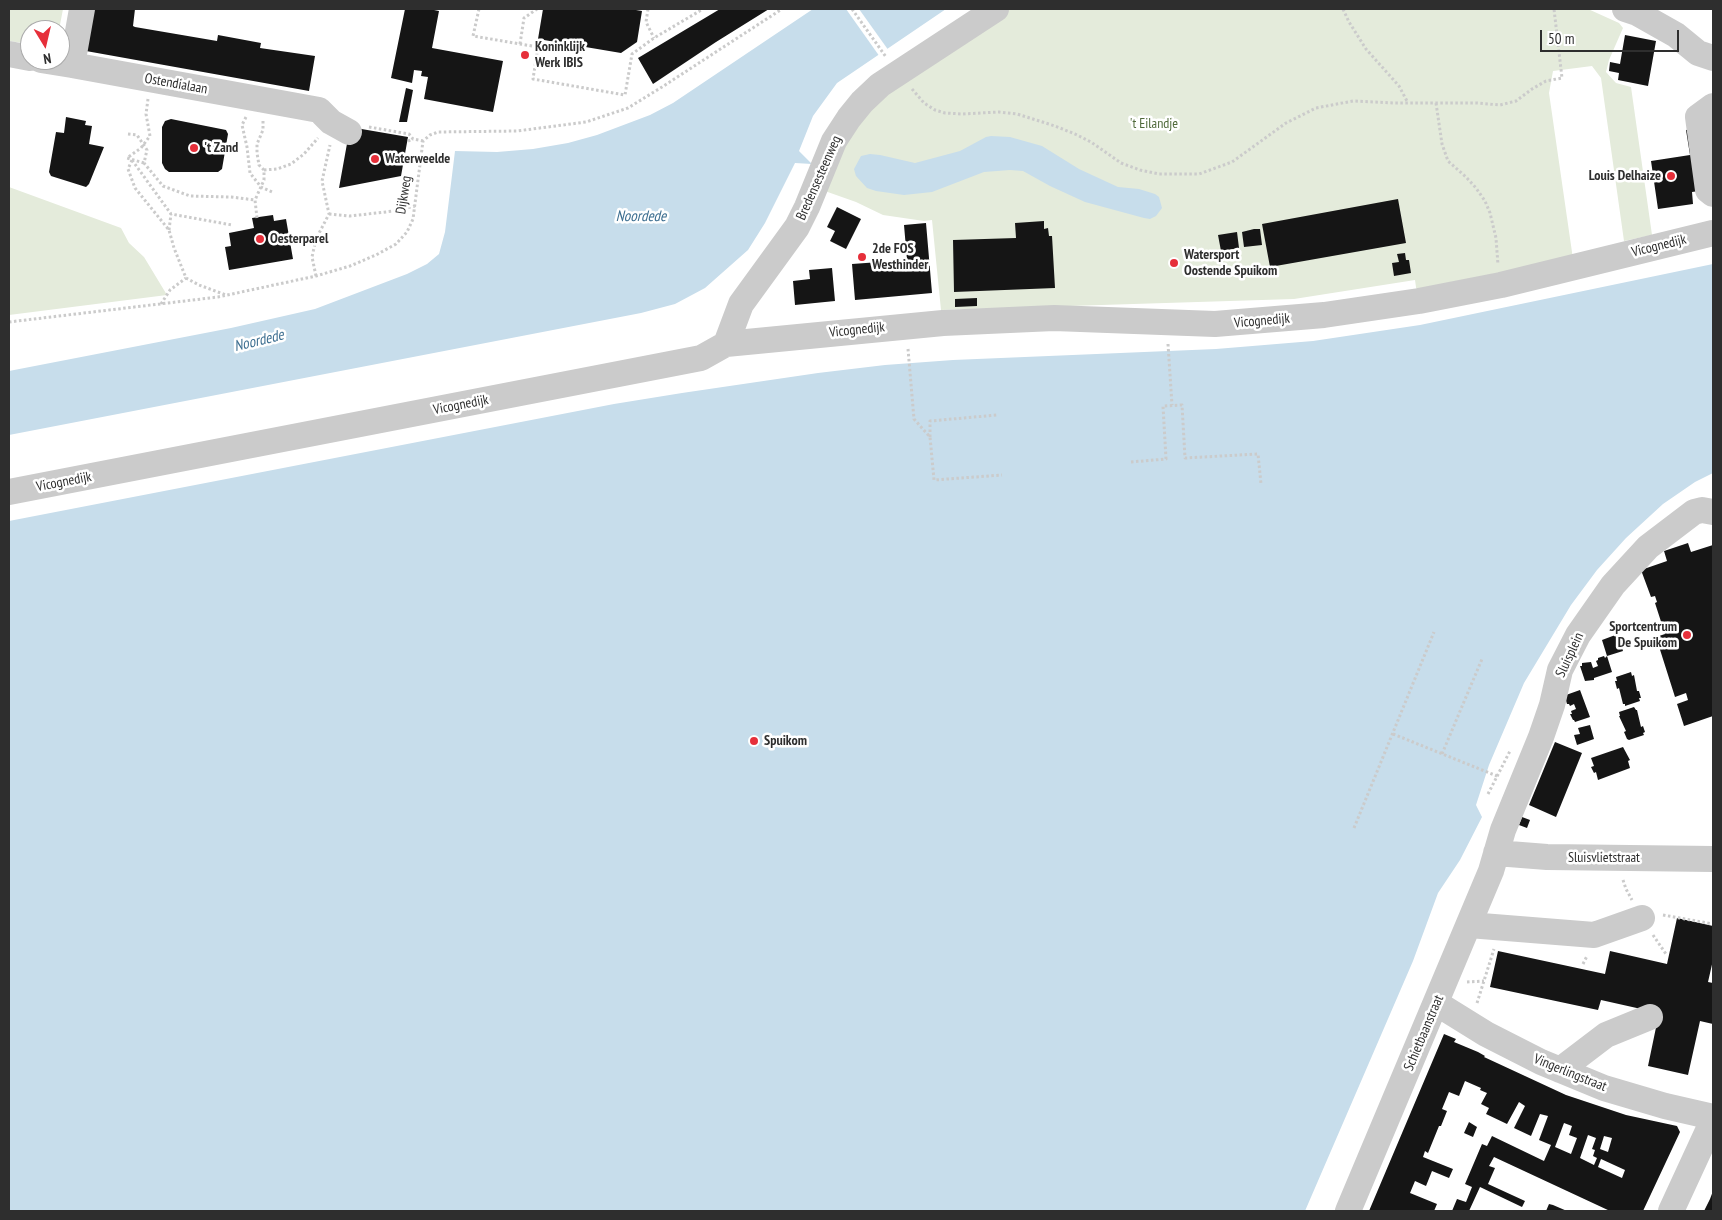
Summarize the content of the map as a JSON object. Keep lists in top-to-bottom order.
{
  "streets": {
    "street": [
      "Ostendialaan",
      "Bredensesteenweg",
      "Vicognedijk",
      "Sluisplein",
      "Sluisvlietstraat",
      "Schietbaanstraat",
      "Vingerlingstraat"
    ],
    "path": ["Dijkweg"]
  },
  "crossings": [
    ["Bredensesteenweg", "Vicognedijk"],
    ["Sluisplein", "Sluisvlietstraat"],
    ["Sluisplein", "Schietbaanstraat"],
    ["Sluisvlietstraat", "Schietbaanstraat"],
    ["Schietbaanstraat", "Vingerlingstraat"]
  ],
  "water": ["Noordede"],
  "parks": ["'t Eilandje"],
  "places": [
    "Koninklijk Werk IBIS",
    "'t Zand",
    "Waterweelde",
    "Louis Delhaize",
    "Oesterparel",
    "2de FOS Westhinder",
    "Watersport Oostende Spuikom",
    "Sportcentrum De Spuikom",
    "Spuikom"
  ],
  "scale_bar": "50 m",
  "north": "bottom"
}
